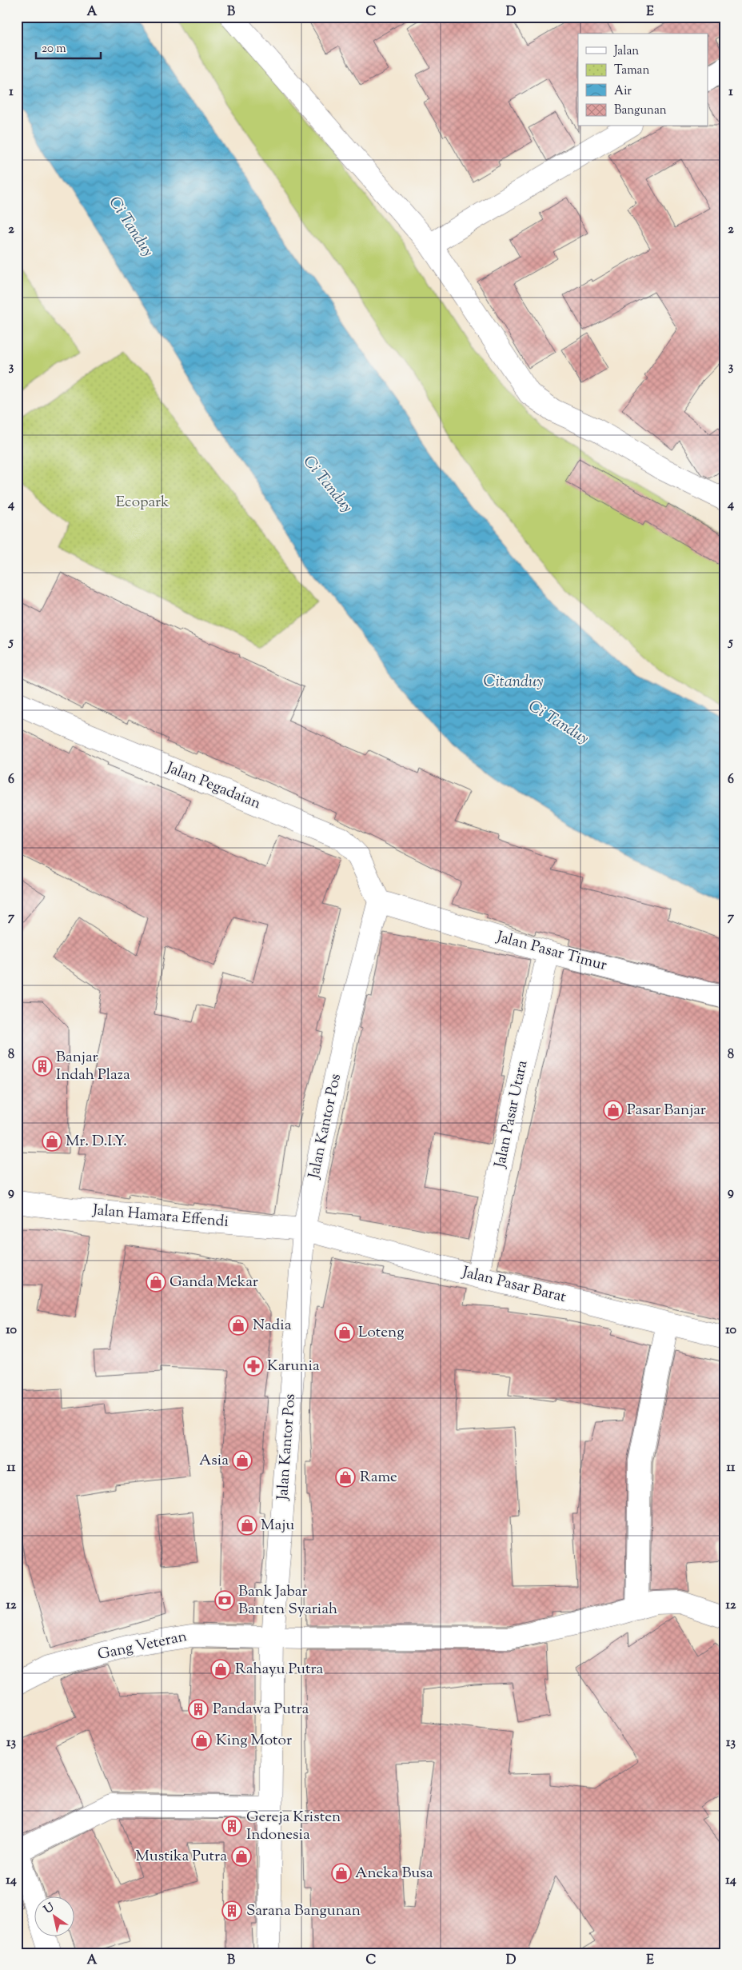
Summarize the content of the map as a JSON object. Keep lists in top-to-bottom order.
{
  "streets": {
    "street": [
      "Jalan Pegadaian",
      "Jalan Pasar Timur",
      "Jalan Pasar Utara",
      "Jalan Kantor Pos",
      "Jalan Hamara Effendi",
      "Jalan Pasar Barat",
      "Gang Veteran"
    ]
  },
  "crossings": [
    ["Jalan Pegadaian", "Jalan Pasar Timur"],
    ["Jalan Pegadaian", "Jalan Kantor Pos"],
    ["Jalan Pasar Timur", "Jalan Pasar Utara"],
    ["Jalan Pasar Timur", "Jalan Kantor Pos"],
    ["Jalan Pasar Utara", "Jalan Pasar Barat"],
    ["Jalan Kantor Pos", "Jalan Hamara Effendi"],
    ["Jalan Kantor Pos", "Jalan Pasar Barat"],
    ["Jalan Kantor Pos", "Gang Veteran"],
    ["Jalan Hamara Effendi", "Jalan Pasar Barat"]
  ],
  "water": ["Ci Tanduy", "Citanduy"],
  "parks": ["Ecopark"],
  "places": {
    "building": [
      "Banjar Indah Plaza",
      "Pandawa Putra",
      "Gereja Kristen Indonesia",
      "Sarana Bangunan"
    ],
    "shop": [
      "Pasar Banjar",
      "Mr. D.I.Y.",
      "Ganda Mekar",
      "Nadia",
      "Loteng",
      "Asia",
      "Rame",
      "Maju",
      "Rahayu Putra",
      "King Motor",
      "Mustika Putra",
      "Aneka Busa"
    ],
    "pharmacy": ["Karunia"],
    "bank": ["Bank Jabar Banten Syariah"]
  },
  "legend": [
    "Jalan",
    "Taman",
    "Air",
    "Bangunan"
  ],
  "scale_bar": "20 m",
  "north": "top left",
  "grid": {
    "columns": [
      "A",
      "B",
      "C",
      "D",
      "E"
    ],
    "rows": [
      "1",
      "2",
      "3",
      "4",
      "5",
      "6",
      "7",
      "8",
      "9",
      "10",
      "11",
      "12",
      "13",
      "14"
    ]
  }
}
